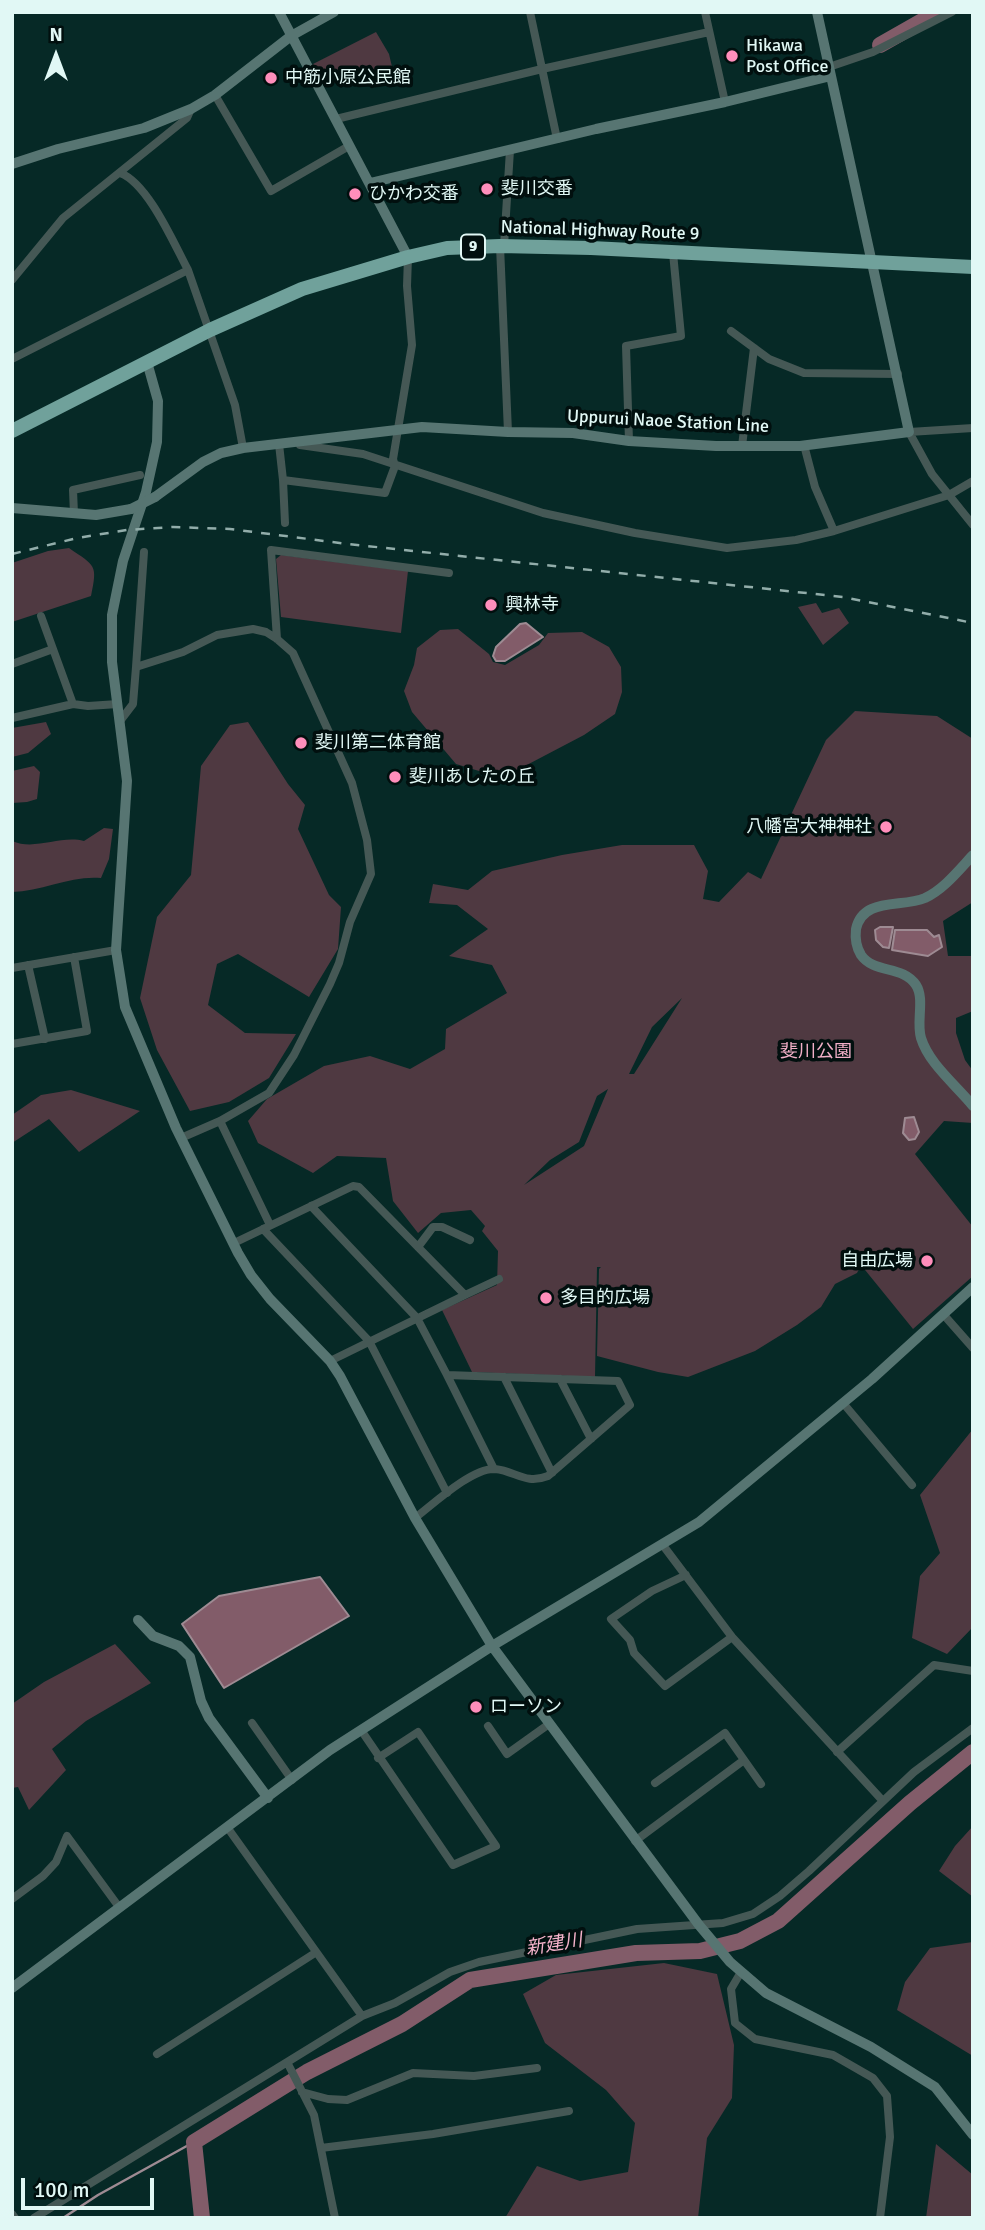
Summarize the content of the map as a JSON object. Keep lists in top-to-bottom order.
{
  "streets": {
    "highway": ["National Highway Route 9", "9"],
    "street": ["Uppurui Naoe Station Line"]
  },
  "water": ["新建川"],
  "parks": ["斐川公園"],
  "places": [
    "Hikawa Post Office",
    "中筋小原公民館",
    "斐川交番",
    "ひかわ交番",
    "興林寺",
    "斐川第二体育館",
    "斐川あしたの丘",
    "八幡宮大神神社",
    "自由広場",
    "多目的広場",
    "ローソン"
  ],
  "scale_bar": "100 m",
  "north": "top"
}
